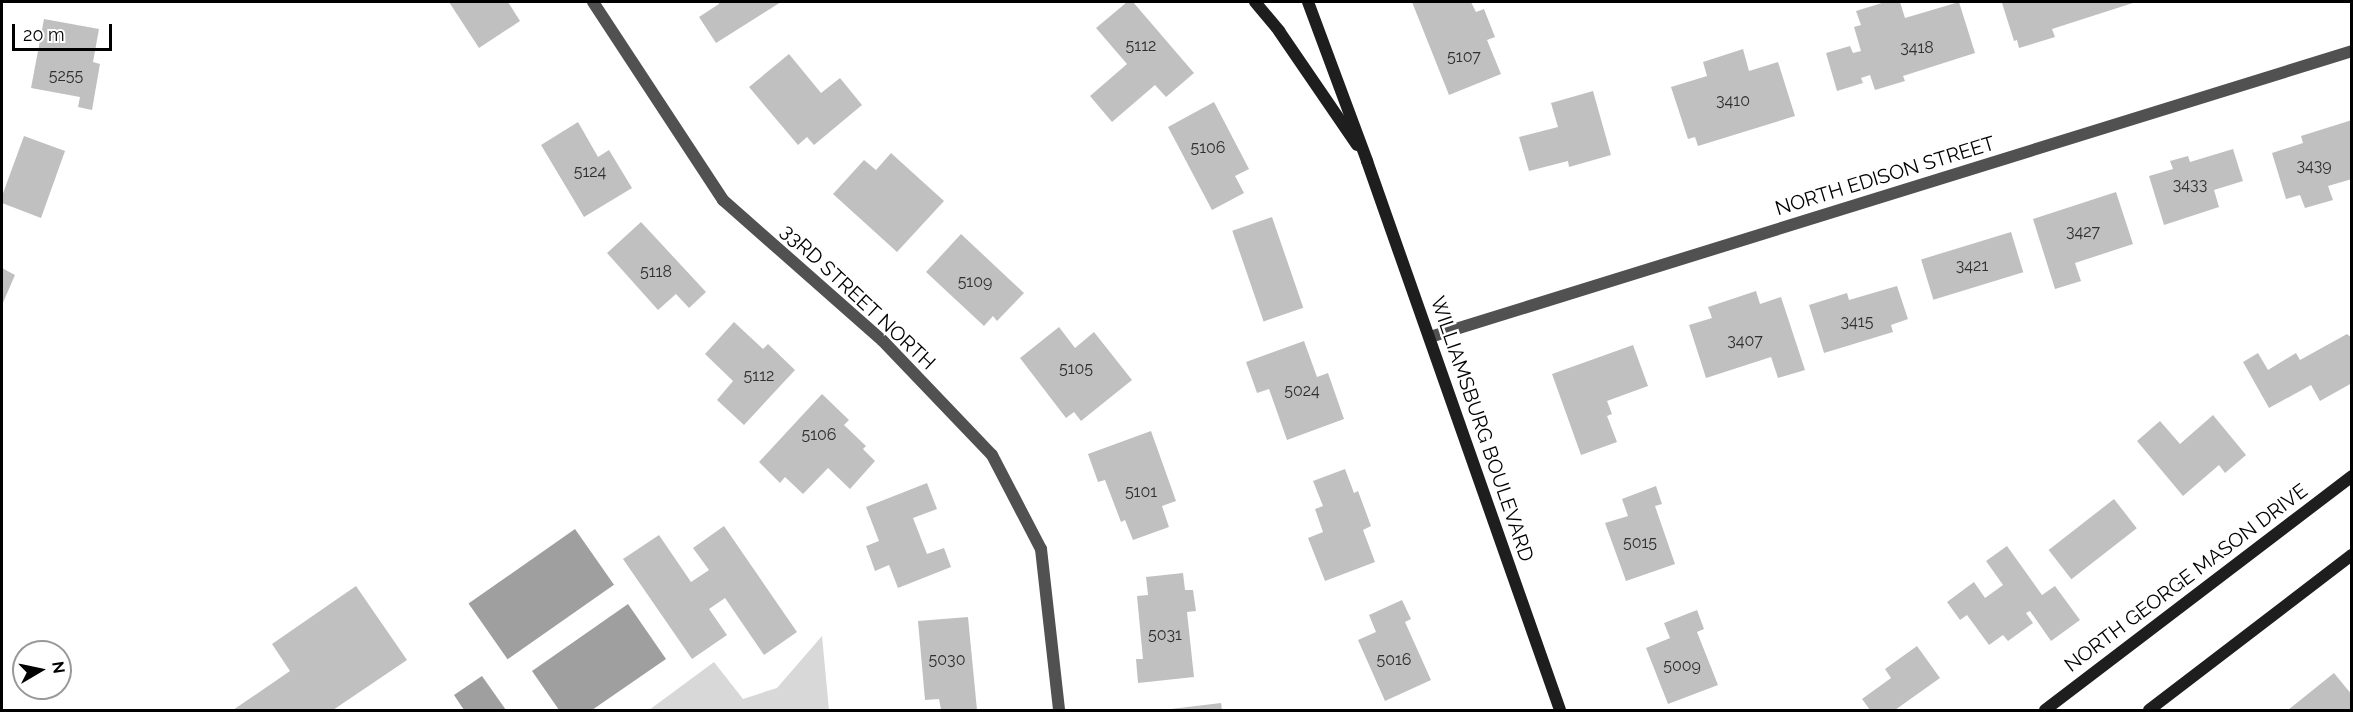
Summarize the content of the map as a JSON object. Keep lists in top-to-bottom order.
{
  "streets": {
    "main road": ["WILLIAMSBURG BOULEVARD", "NORTH GEORGE MASON DRIVE"],
    "street": ["NORTH EDISON STREET", "33RD STREET NORTH"]
  },
  "crossings": [
    ["NORTH EDISON STREET", "WILLIAMSBURG BOULEVARD"]
  ],
  "house_numbers": [
    "5112",
    "3418",
    "5107",
    "5255",
    "3410",
    "5106",
    "3439",
    "5124",
    "3433",
    "3427",
    "3421",
    "5118",
    "5109",
    "3415",
    "3407",
    "5105",
    "5112",
    "5024",
    "5106",
    "5101",
    "5015",
    "5031",
    "5030",
    "5016",
    "5009"
  ],
  "scale_bar": "20 m",
  "north": "right"
}
